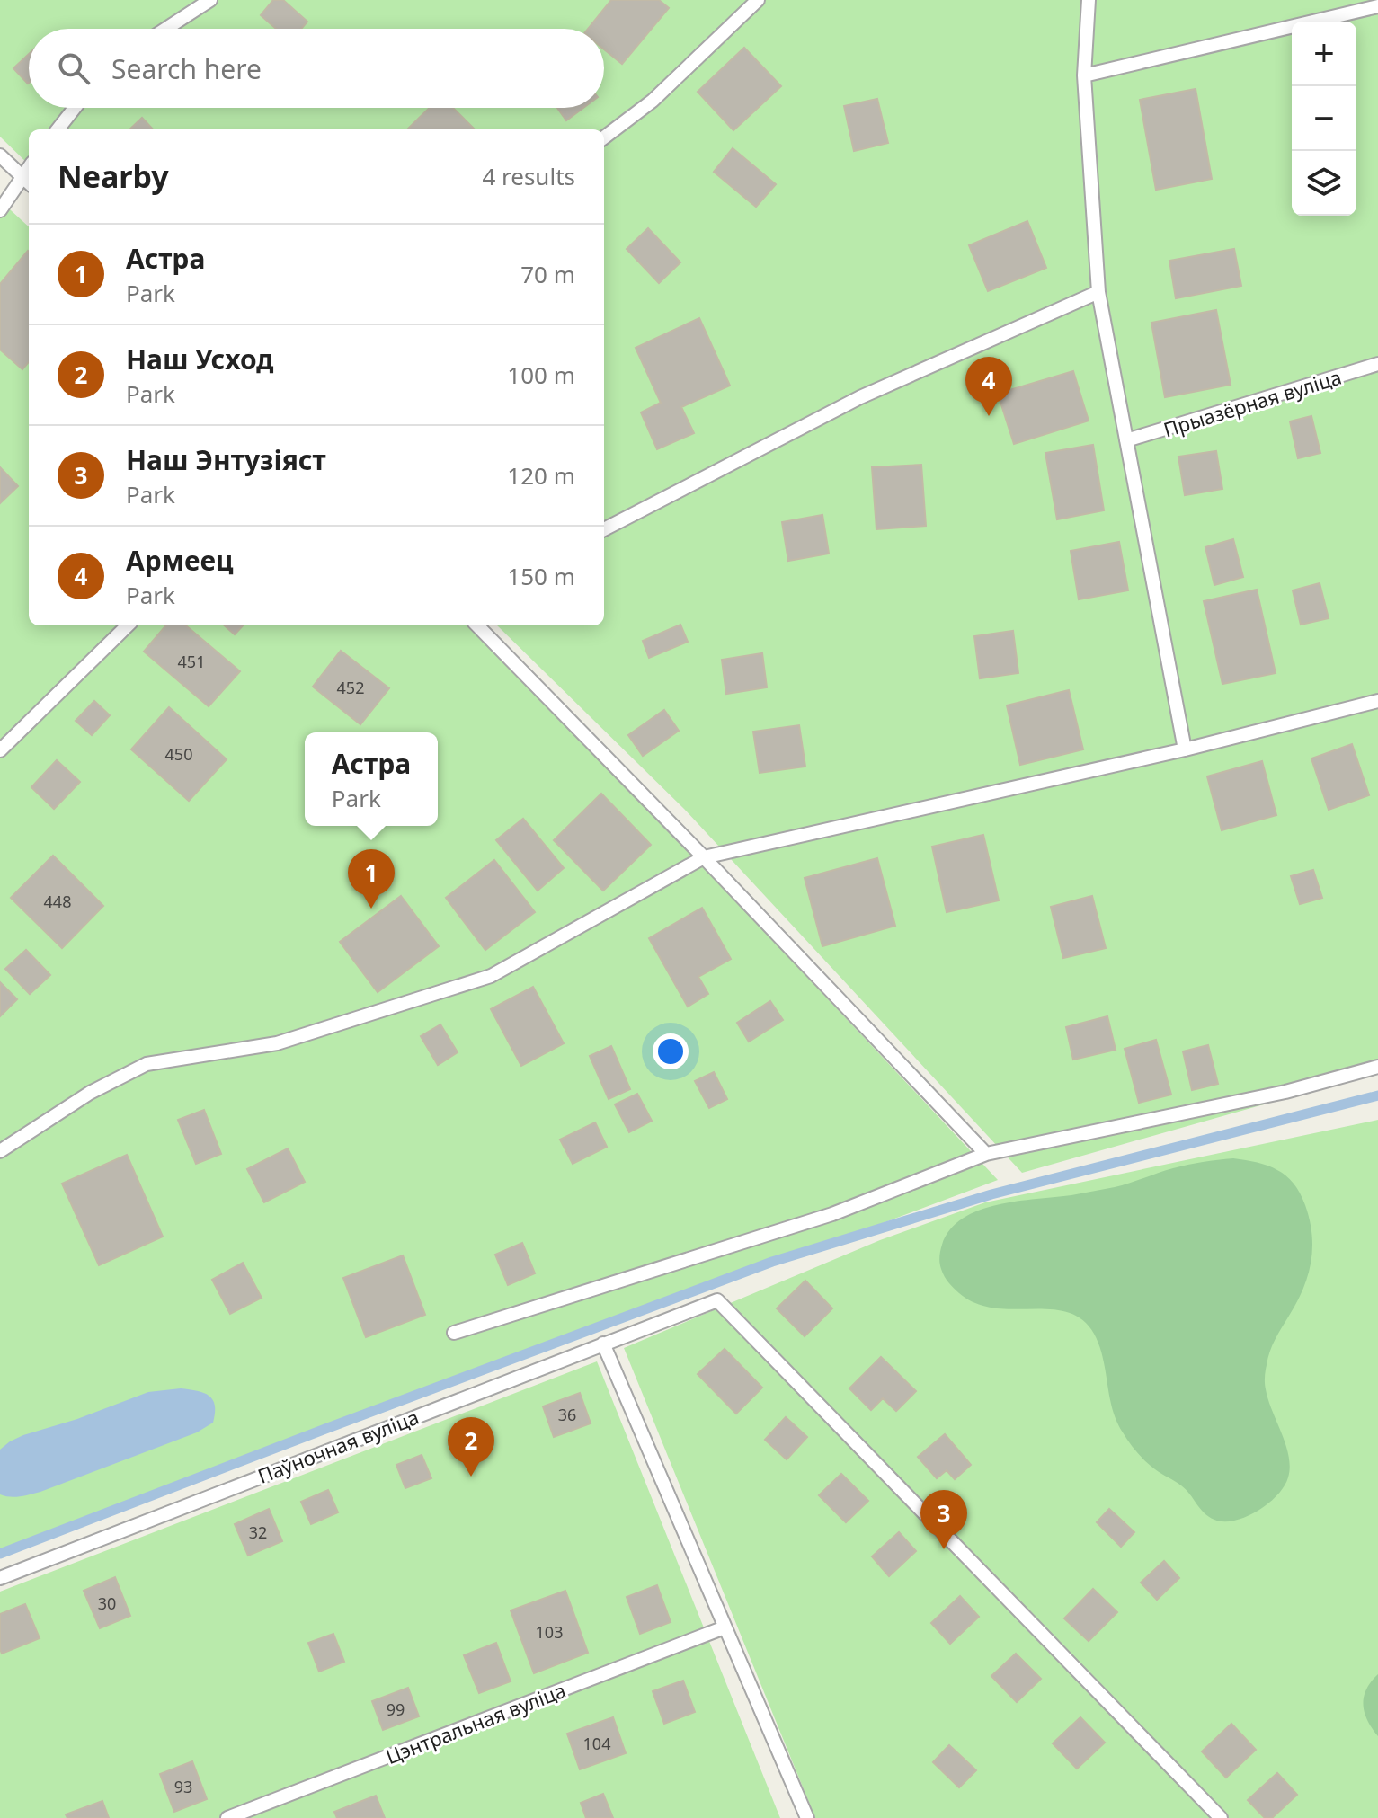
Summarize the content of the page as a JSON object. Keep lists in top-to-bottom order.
{
  "streets": {
    "lane": ["Прыазёрная вуліца", "Паўночная вуліца", "Цэнтральная вуліца"]
  },
  "house_numbers": [
    "451",
    "452",
    "450",
    "448",
    "36",
    "32",
    "30",
    "103",
    "99",
    "104",
    "93"
  ],
  "page": {
    "map_buttons": ["+", "−"],
    "search": "Search here",
    "heading": ["Nearby", "4 results"],
    "list": [
      {
        "mark": "1",
        "name": "Астра",
        "note": "Park",
        "value": "70 m"
      },
      {
        "mark": "2",
        "name": "Наш Усход",
        "note": "Park",
        "value": "100 m"
      },
      {
        "mark": "3",
        "name": "Наш Энтузіяст",
        "note": "Park",
        "value": "120 m"
      },
      {
        "mark": "4",
        "name": "Армеец",
        "note": "Park",
        "value": "150 m"
      }
    ],
    "pins": [
      "4",
      "1",
      "2",
      "3"
    ],
    "popup": ["Астра", "Park"]
  }
}
